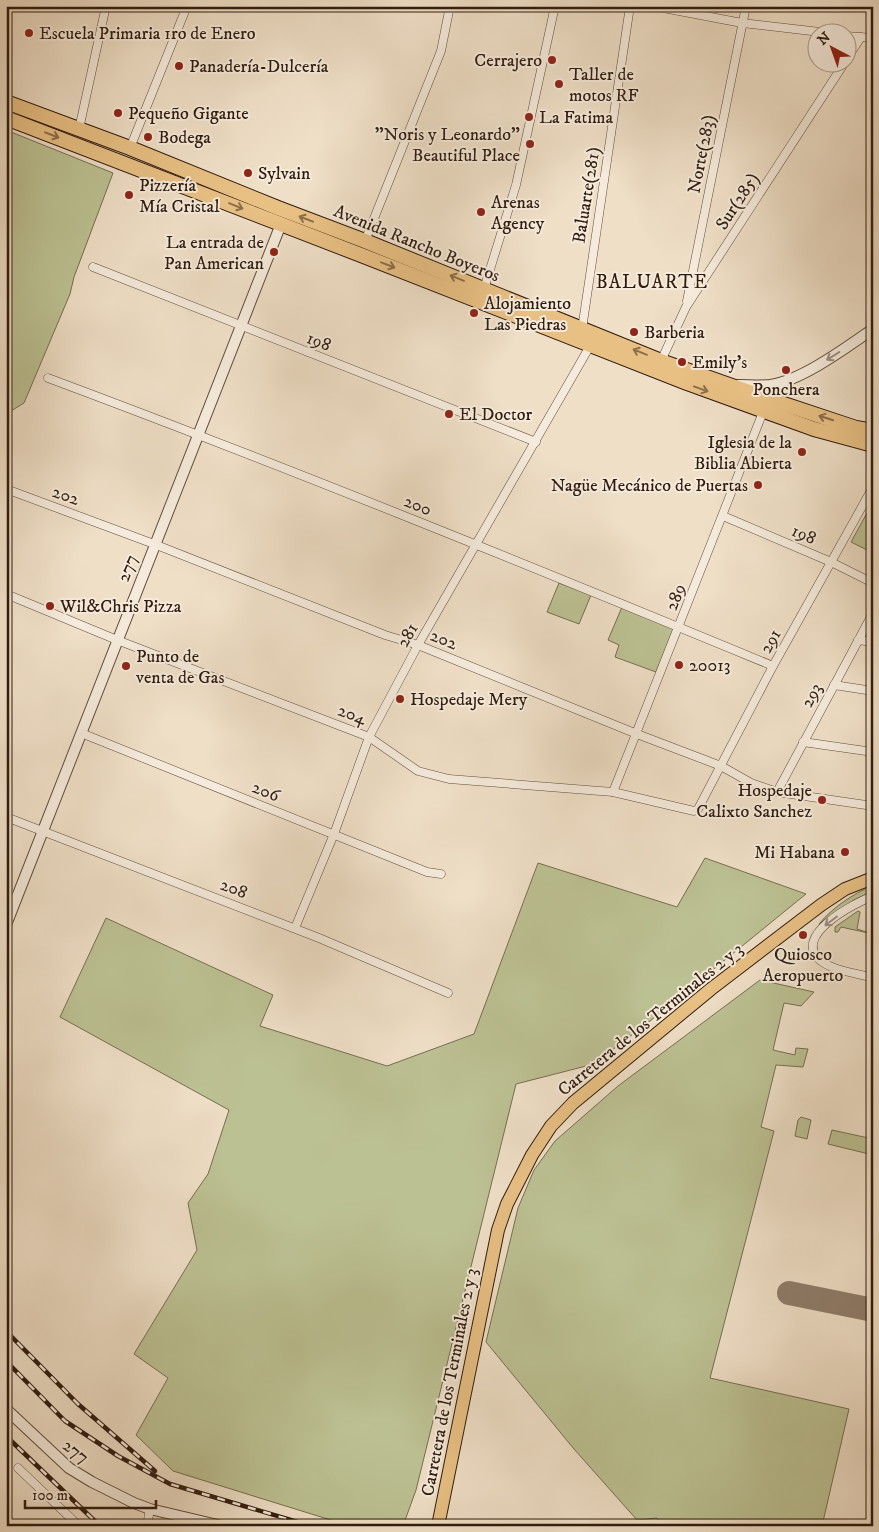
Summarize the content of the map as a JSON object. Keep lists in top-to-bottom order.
{
  "streets": {
    "highway": ["Avenida Rancho Boyeros"],
    "main road": ["Carretera de los Terminales 2 y 3"],
    "street": [
      "Norte(283)",
      "Baluarte(281)",
      "Sur(285)",
      "198",
      "202",
      "200",
      "277",
      "289",
      "281",
      "291",
      "293",
      "204",
      "206",
      "208"
    ]
  },
  "crossings": [
    ["Norte(283)", "Sur(285)"],
    ["Baluarte(281)", "Avenida Rancho Boyeros"],
    ["Sur(285)", "Avenida Rancho Boyeros"],
    ["Avenida Rancho Boyeros", "277"],
    ["Avenida Rancho Boyeros", "289"],
    ["Avenida Rancho Boyeros", "281"],
    ["198", "277"],
    ["198", "289"],
    ["198", "281"],
    ["198", "291"],
    ["202", "277"],
    ["202", "289"],
    ["202", "281"],
    ["202", "291"],
    ["202", "293"],
    ["200", "277"],
    ["200", "289"],
    ["200", "281"],
    ["200", "291"],
    ["277", "204"],
    ["277", "206"],
    ["277", "208"],
    ["289", "204"],
    ["281", "204"],
    ["281", "206"],
    ["281", "208"],
    ["291", "204"]
  ],
  "districts": ["BALUARTE"],
  "places": [
    "Escuela Primaria 1ro de Enero",
    "Cerrajero",
    "Panadería-Dulcería",
    "Taller de motos RF",
    "Pequeño Gigante",
    "La Fatima",
    "Bodega",
    "\"Noris y Leonardo\" Beautiful Place",
    "Sylvain",
    "Pizzería Mía Cristal",
    "Arenas Agency",
    "La entrada de Pan American",
    "Alojamiento Las Piedras",
    "Barberia",
    "Emily's",
    "Ponchera",
    "El Doctor",
    "Iglesia de la Biblia Abierta",
    "Nagüe Mecánico de Puertas",
    "Wil&Chris Pizza",
    "20013",
    "Punto de venta de Gas",
    "Hospedaje Mery",
    "Hospedaje Calixto Sanchez",
    "Mi Habana",
    "Quiosco Aeropuerto"
  ],
  "scale_bar": "100 m",
  "north": "top left"
}
